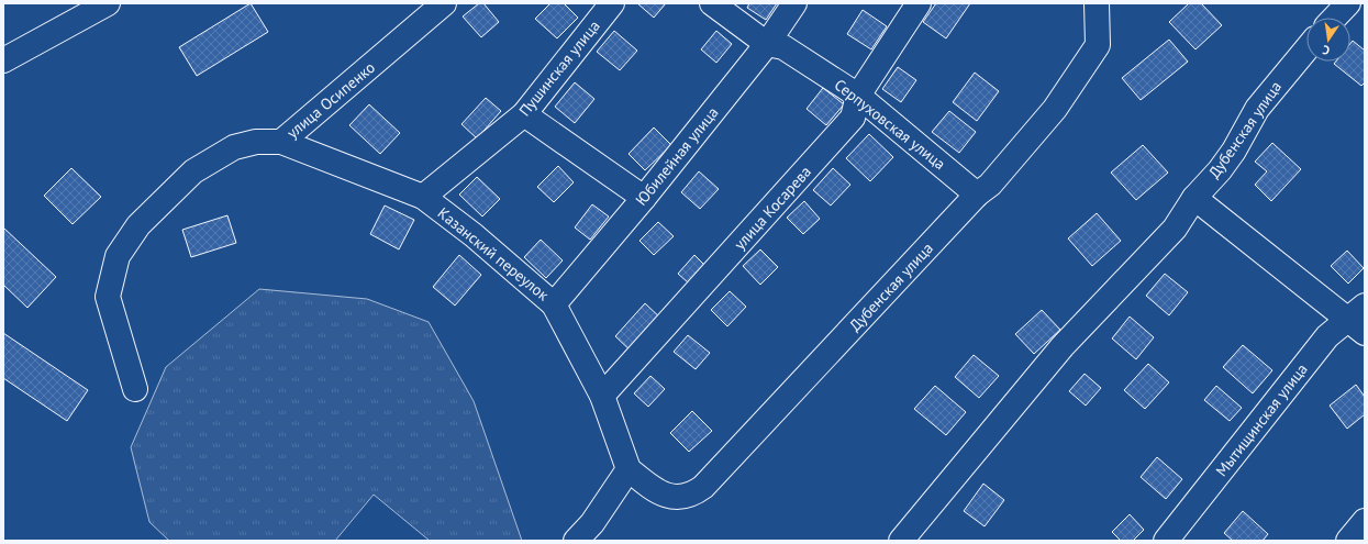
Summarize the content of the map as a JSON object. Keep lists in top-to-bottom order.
{
  "streets": {
    "street": [
      "Пушинская улица",
      "улица Осипенко",
      "Серпуховская улица",
      "Дубенская улица",
      "Юбилейная улица",
      "улица Косарева",
      "Казанский переулок",
      "Мытищинская улица"
    ]
  },
  "crossings": [
    ["Пушинская улица", "Казанский переулок"],
    ["улица Осипенко", "Казанский переулок"],
    ["Серпуховская улица", "Дубенская улица"],
    ["Серпуховская улица", "Юбилейная улица"],
    ["Серпуховская улица", "улица Косарева"],
    ["Дубенская улица", "Казанский переулок"],
    ["Юбилейная улица", "Казанский переулок"],
    ["улица Косарева", "Казанский переулок"]
  ],
  "north": "bottom"
}
